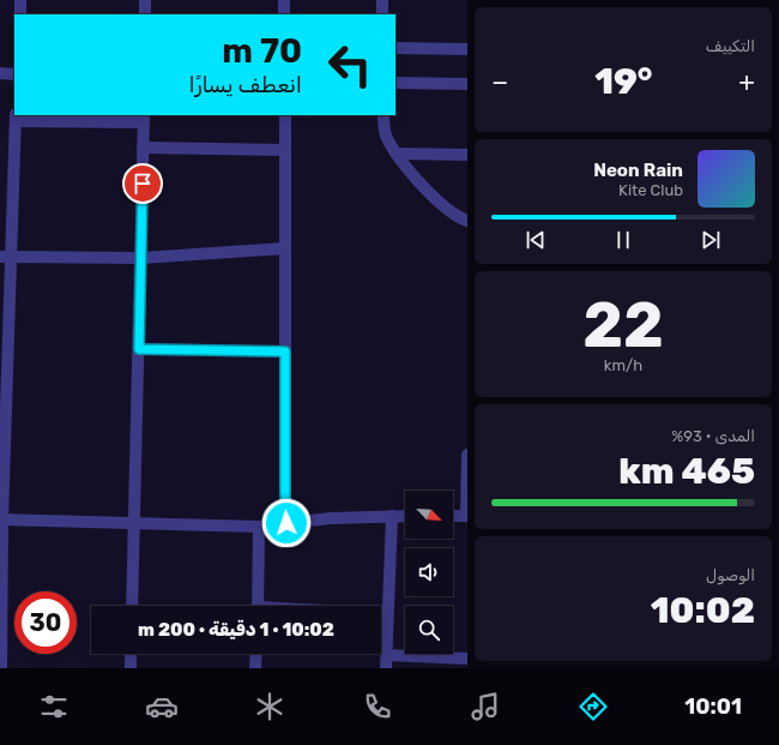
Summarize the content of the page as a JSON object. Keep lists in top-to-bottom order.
{
  "north": "bottom right",
  "page": {
    "tile": [
      "التكييف",
      ["22", "km/h"],
      ["المدى · 93%", "465 km"],
      ["الوصول", "10:02"]
    ],
    "turn": ["70 m", "انعطف يسارًا"],
    "heat": ["−", "19°", "+"],
    "song": ["Neon Rain", "Kite Club"],
    "limit": "30",
    "trip": "10:02 · 1 دقيقة · 200 m",
    "tabs": "10:01"
  }
}
